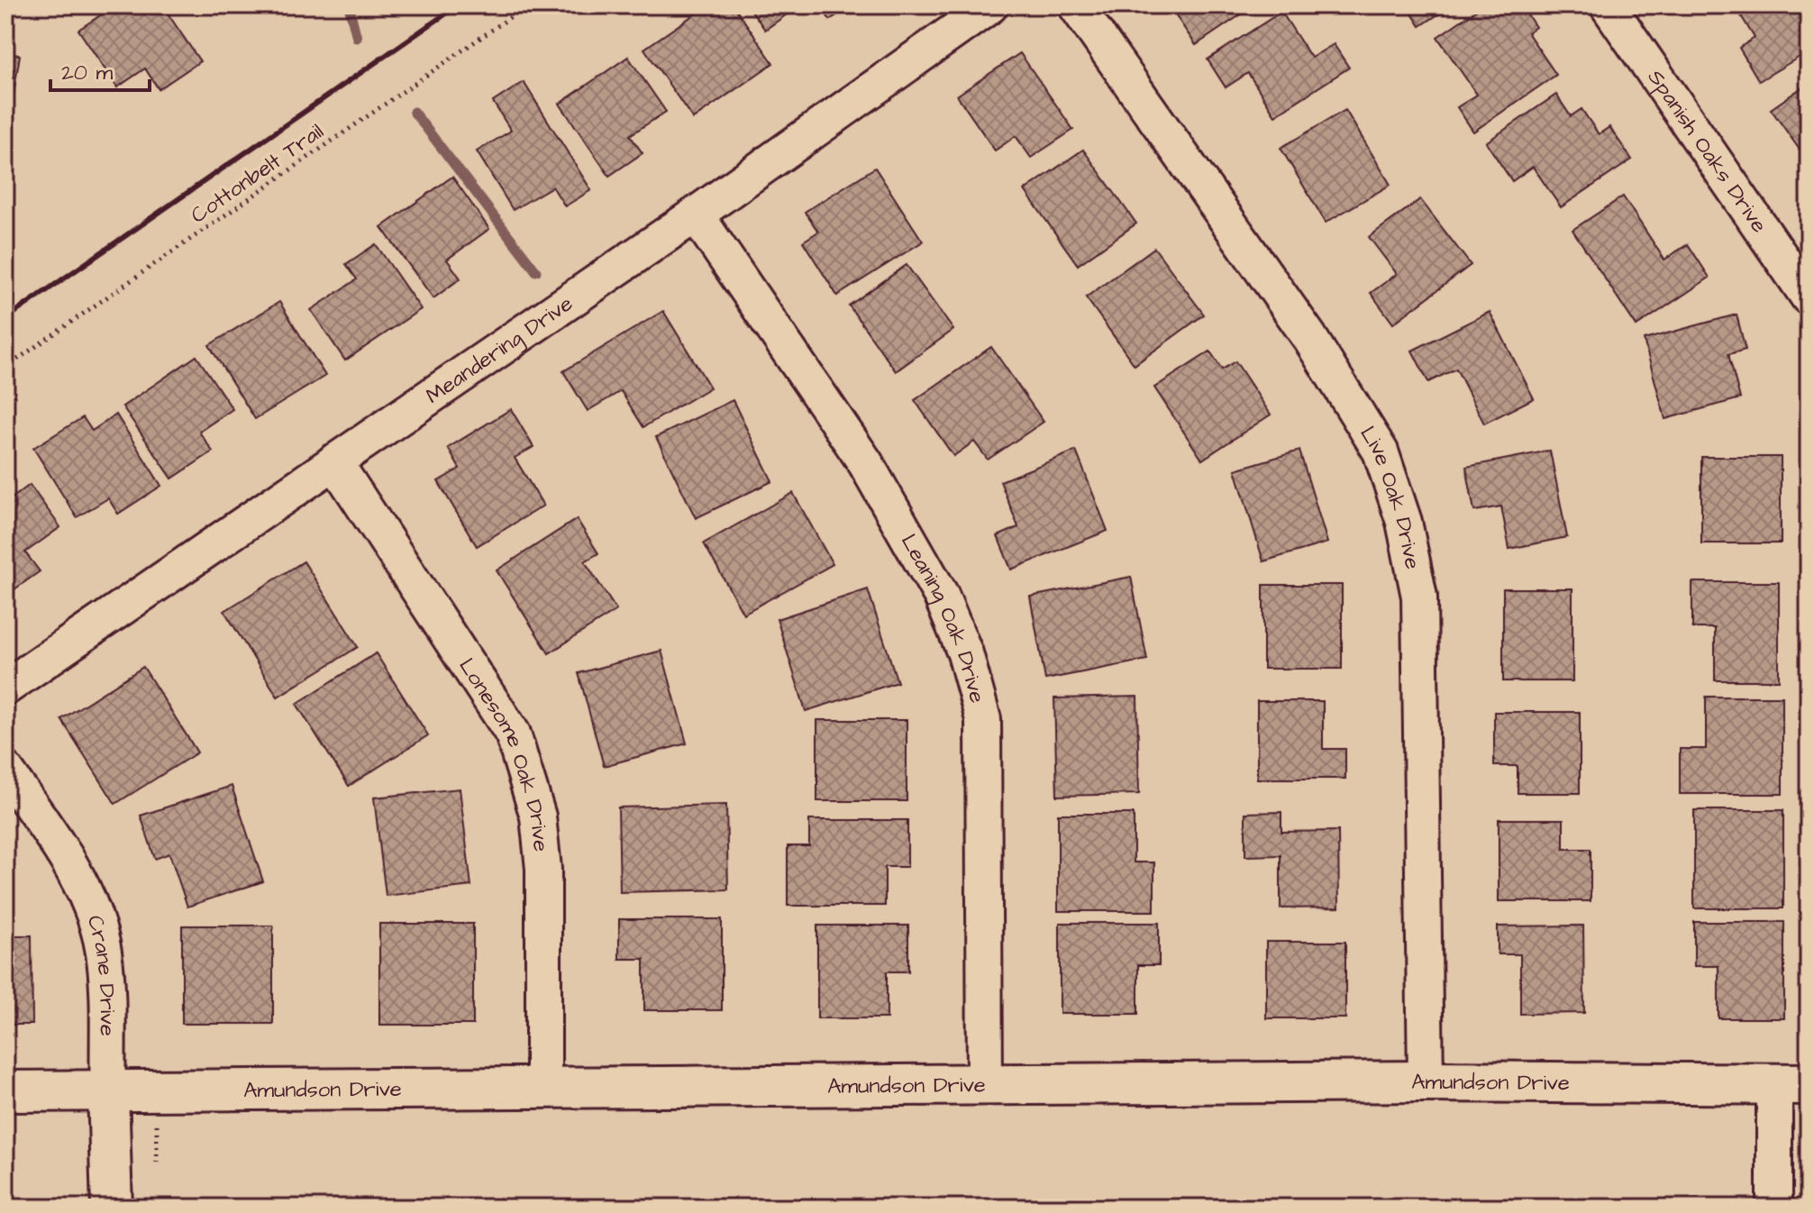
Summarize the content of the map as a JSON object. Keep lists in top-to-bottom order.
{
  "streets": {
    "street": [
      "Spanish Oaks Drive",
      "Meandering Drive",
      "Live Oak Drive",
      "Leaning Oak Drive",
      "Lonesome Oak Drive",
      "Crane Drive",
      "Amundson Drive"
    ],
    "path": ["Cottonbelt Trail"]
  },
  "crossings": [
    ["Meandering Drive", "Leaning Oak Drive"],
    ["Meandering Drive", "Lonesome Oak Drive"],
    ["Live Oak Drive", "Amundson Drive"],
    ["Leaning Oak Drive", "Amundson Drive"],
    ["Lonesome Oak Drive", "Amundson Drive"],
    ["Crane Drive", "Amundson Drive"]
  ],
  "scale_bar": "20 m"
}
